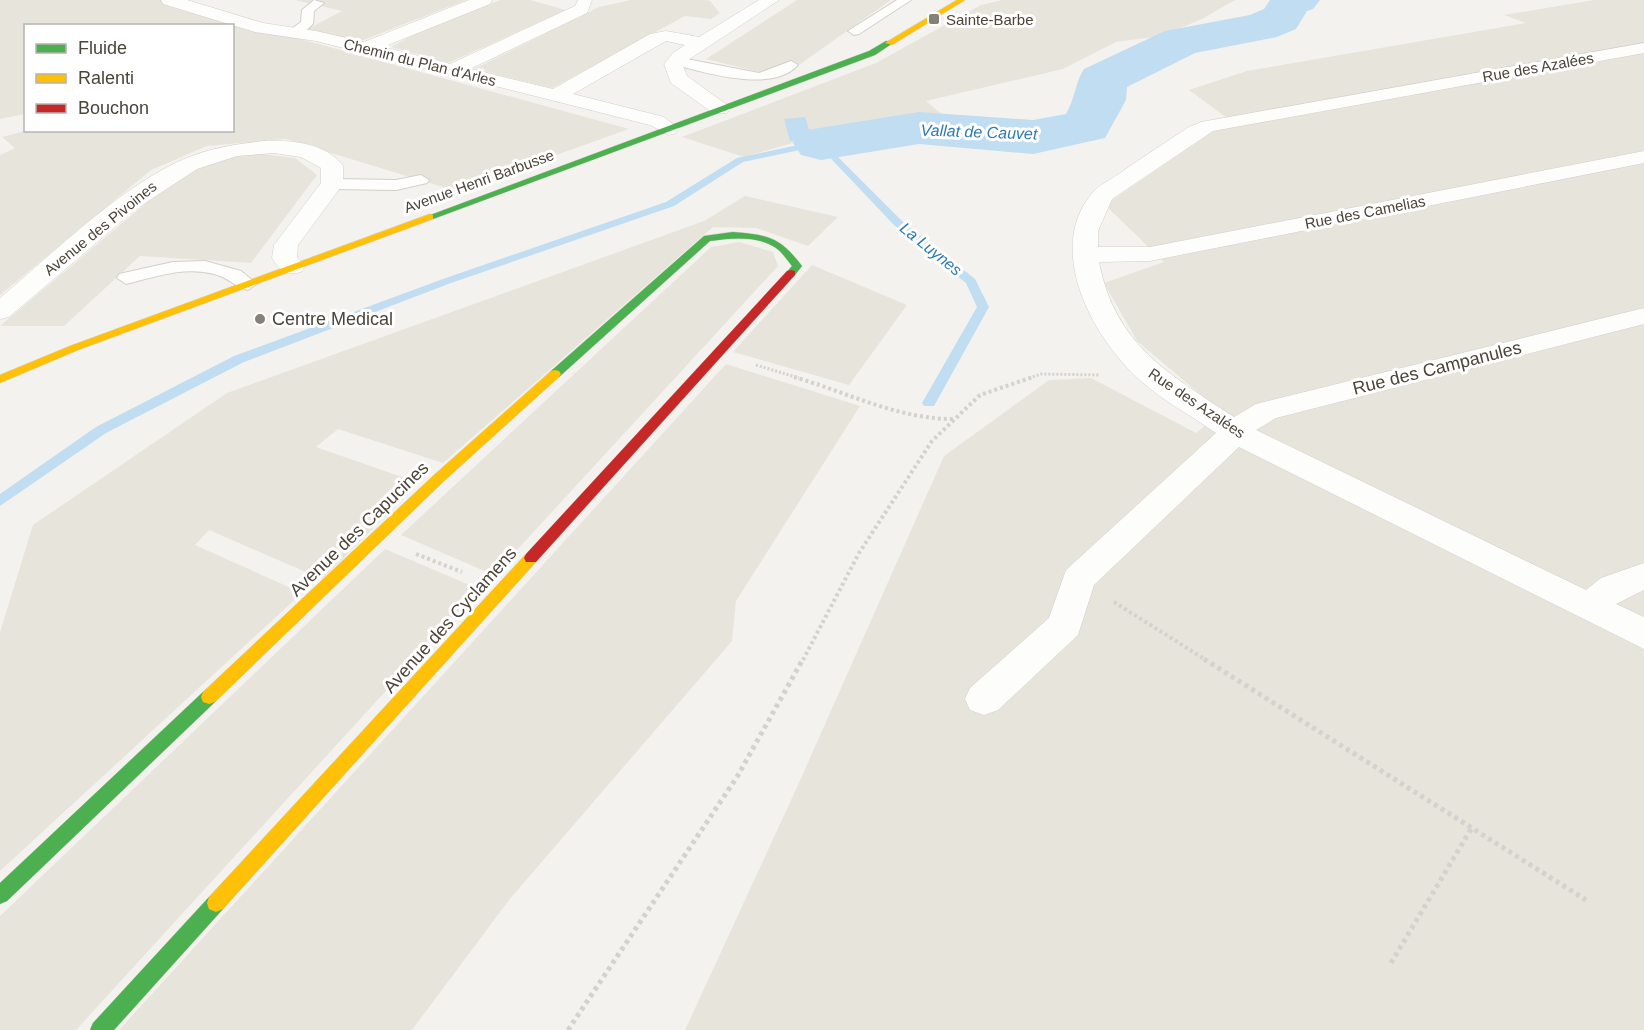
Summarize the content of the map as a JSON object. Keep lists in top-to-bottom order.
{
  "streets": {
    "street": [
      "Chemin du Plan d'Arles",
      "Rue des Azalées",
      "Avenue Henri Barbusse",
      "Rue des Camelias",
      "Avenue des Pivoines",
      "Rue des Campanules",
      "Avenue des Capucines",
      "Avenue des Cyclamens"
    ]
  },
  "crossings": [
    ["Chemin du Plan d'Arles", "Avenue Henri Barbusse"],
    ["Rue des Azalées", "Rue des Camelias"],
    ["Rue des Azalées", "Rue des Campanules"],
    ["Avenue des Capucines", "Avenue des Cyclamens"]
  ],
  "water": ["Vallat de Cauvet", "La Luynes"],
  "places": {
    "transit": ["Sainte-Barbe"],
    "other": ["Centre Medical"]
  },
  "legend": ["Fluide", "Ralenti", "Bouchon"]
}
